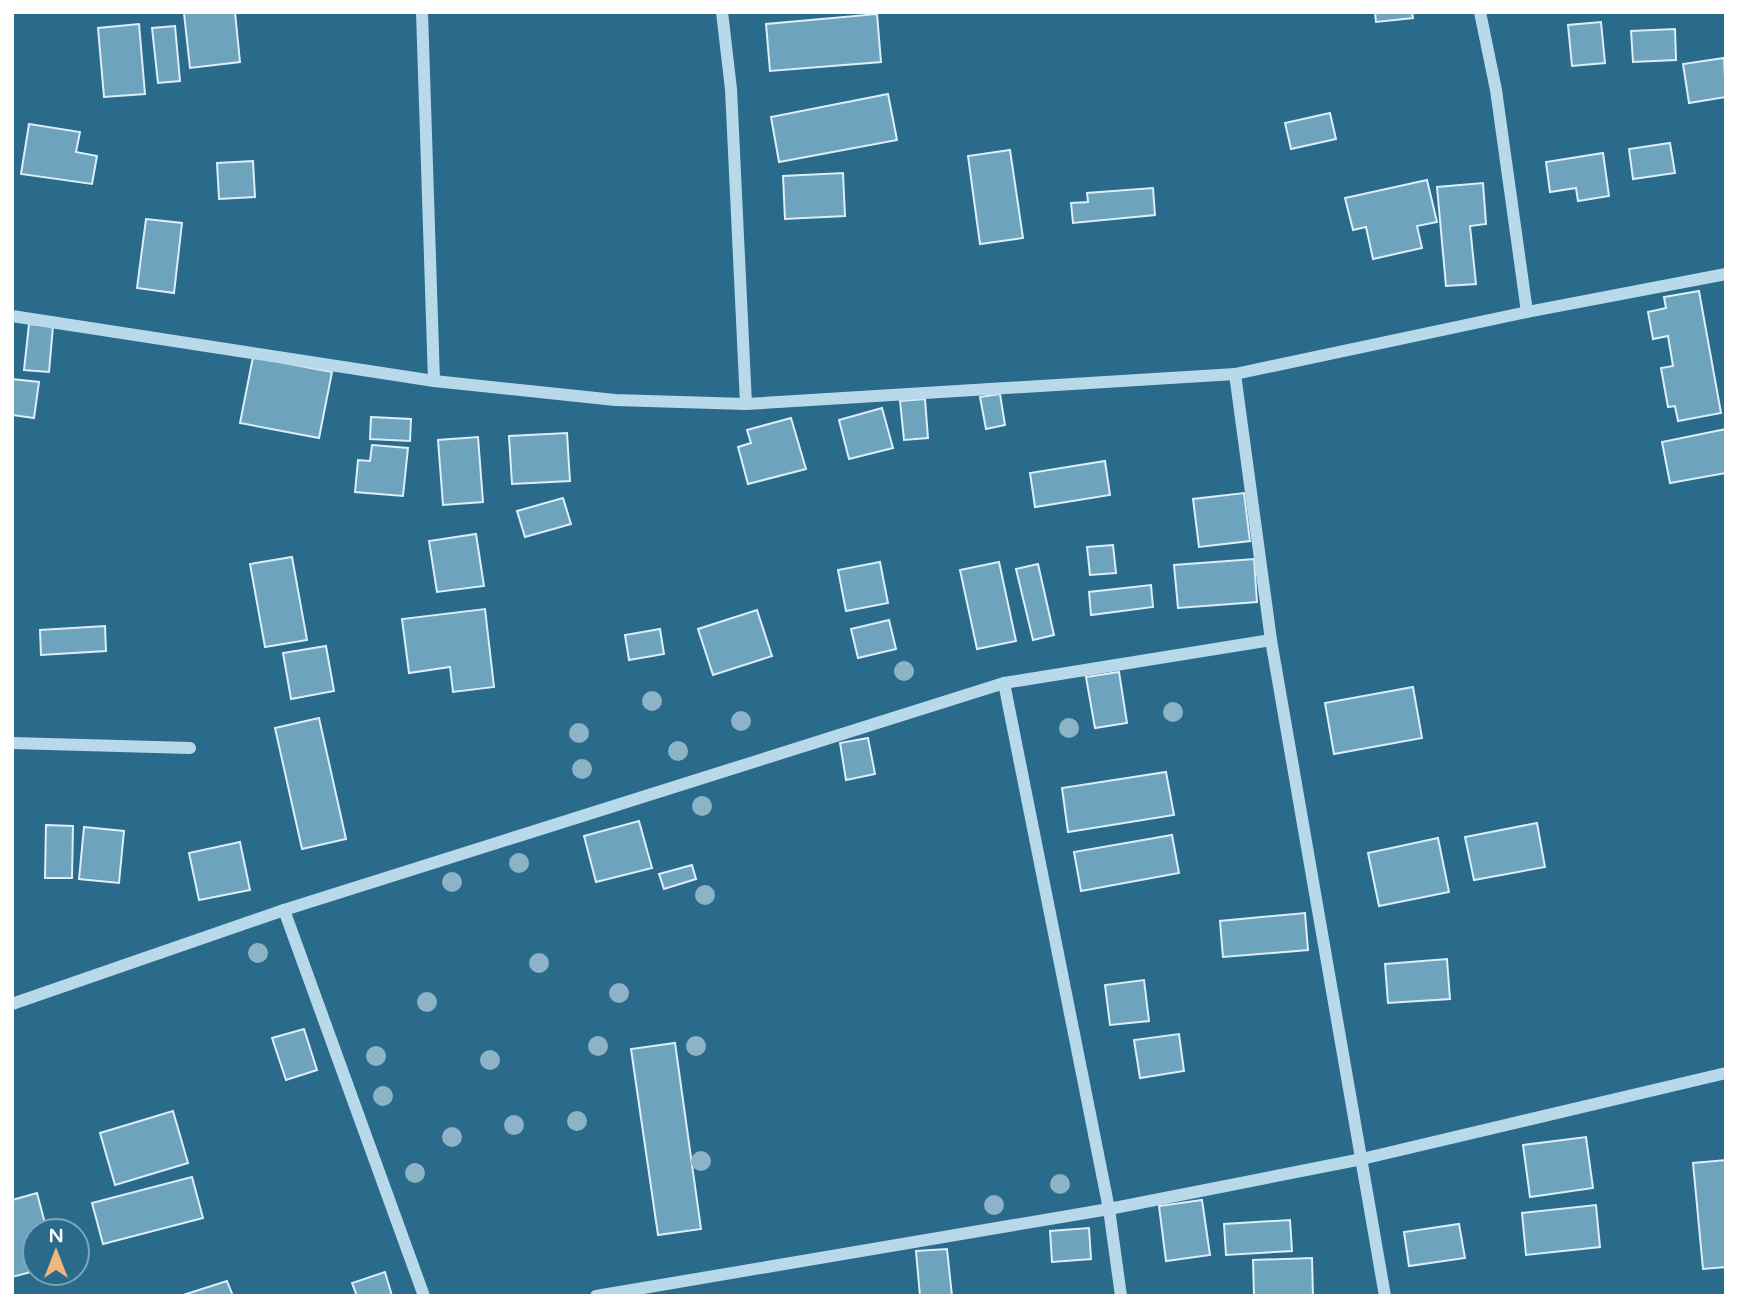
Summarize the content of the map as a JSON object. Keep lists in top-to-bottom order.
{
  "north": "top"
}
